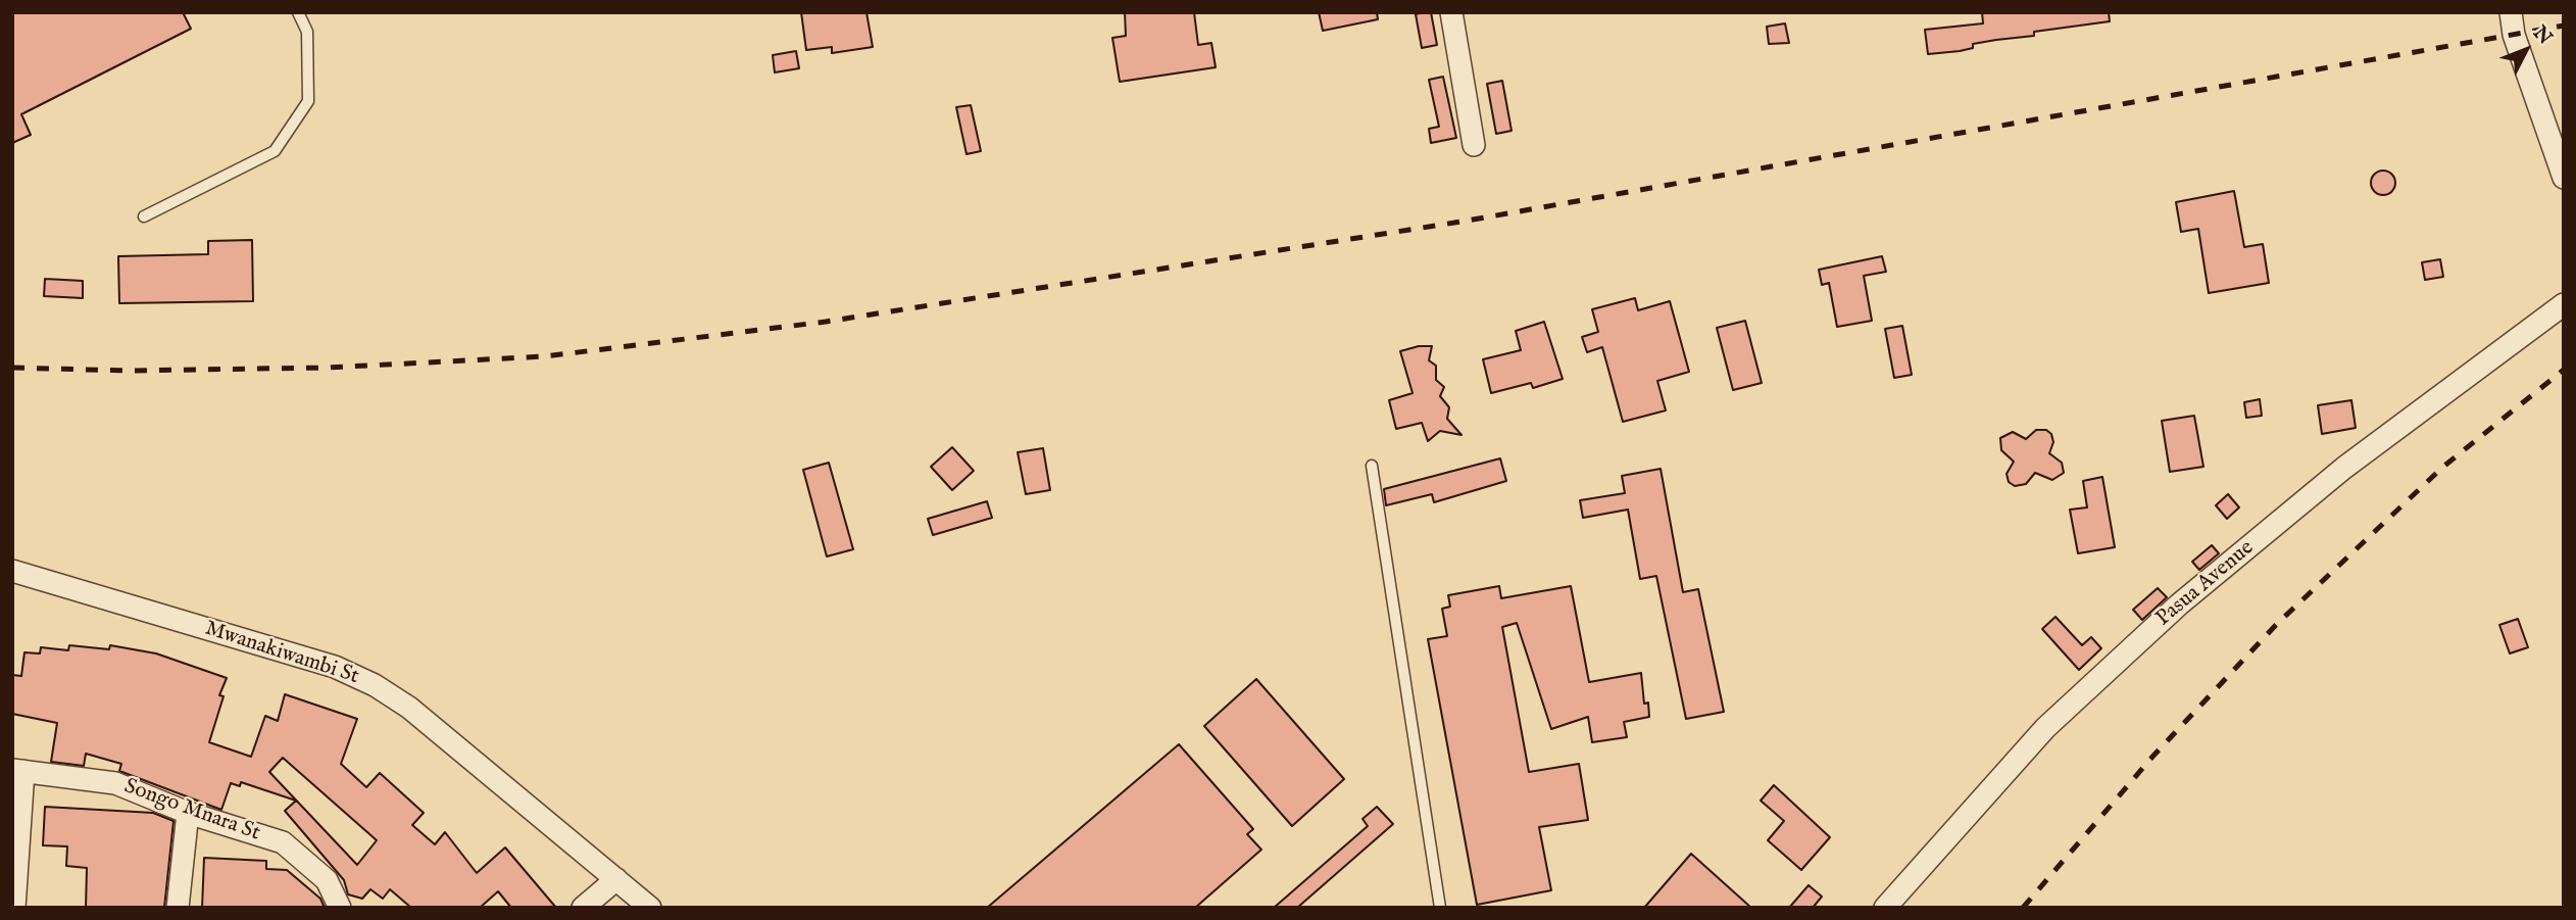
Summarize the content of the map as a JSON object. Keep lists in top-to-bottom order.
{
  "streets": {
    "street": ["Pasua Avenue", "Mwanakiwambi St", "Songo Mnara St"]
  },
  "north": "top right"
}
